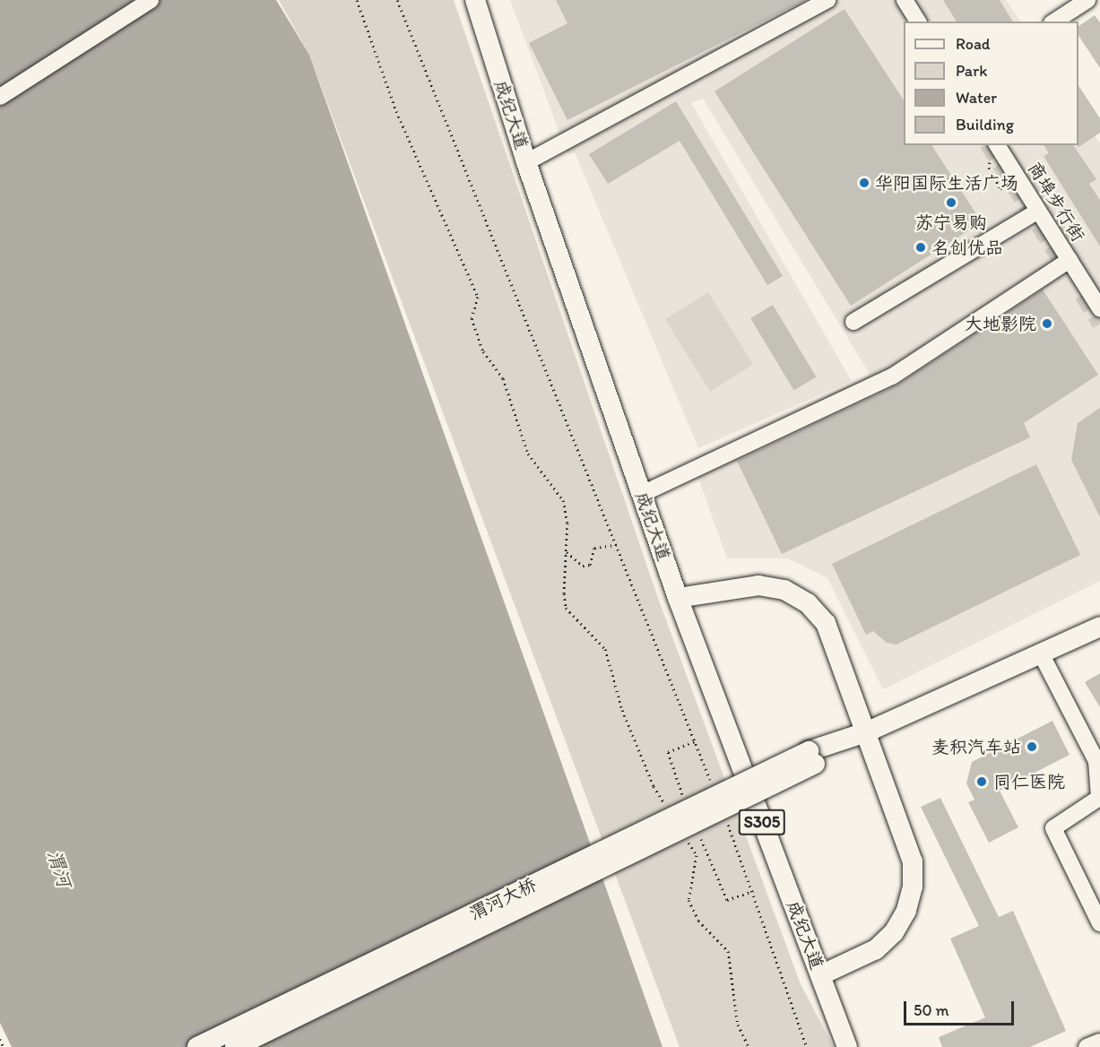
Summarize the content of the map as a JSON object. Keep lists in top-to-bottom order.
{
  "streets": {
    "main road": ["成纪大道", "S305", "渭河大桥"],
    "street": ["商埠步行街"]
  },
  "water": ["渭河"],
  "places": [
    "华阳国际生活广场",
    "苏宁易购",
    "名创优品",
    "大地影院",
    "麦积汽车站",
    "同仁医院"
  ],
  "legend": [
    "Road",
    "Park",
    "Water",
    "Building"
  ],
  "scale_bar": "50 m"
}
